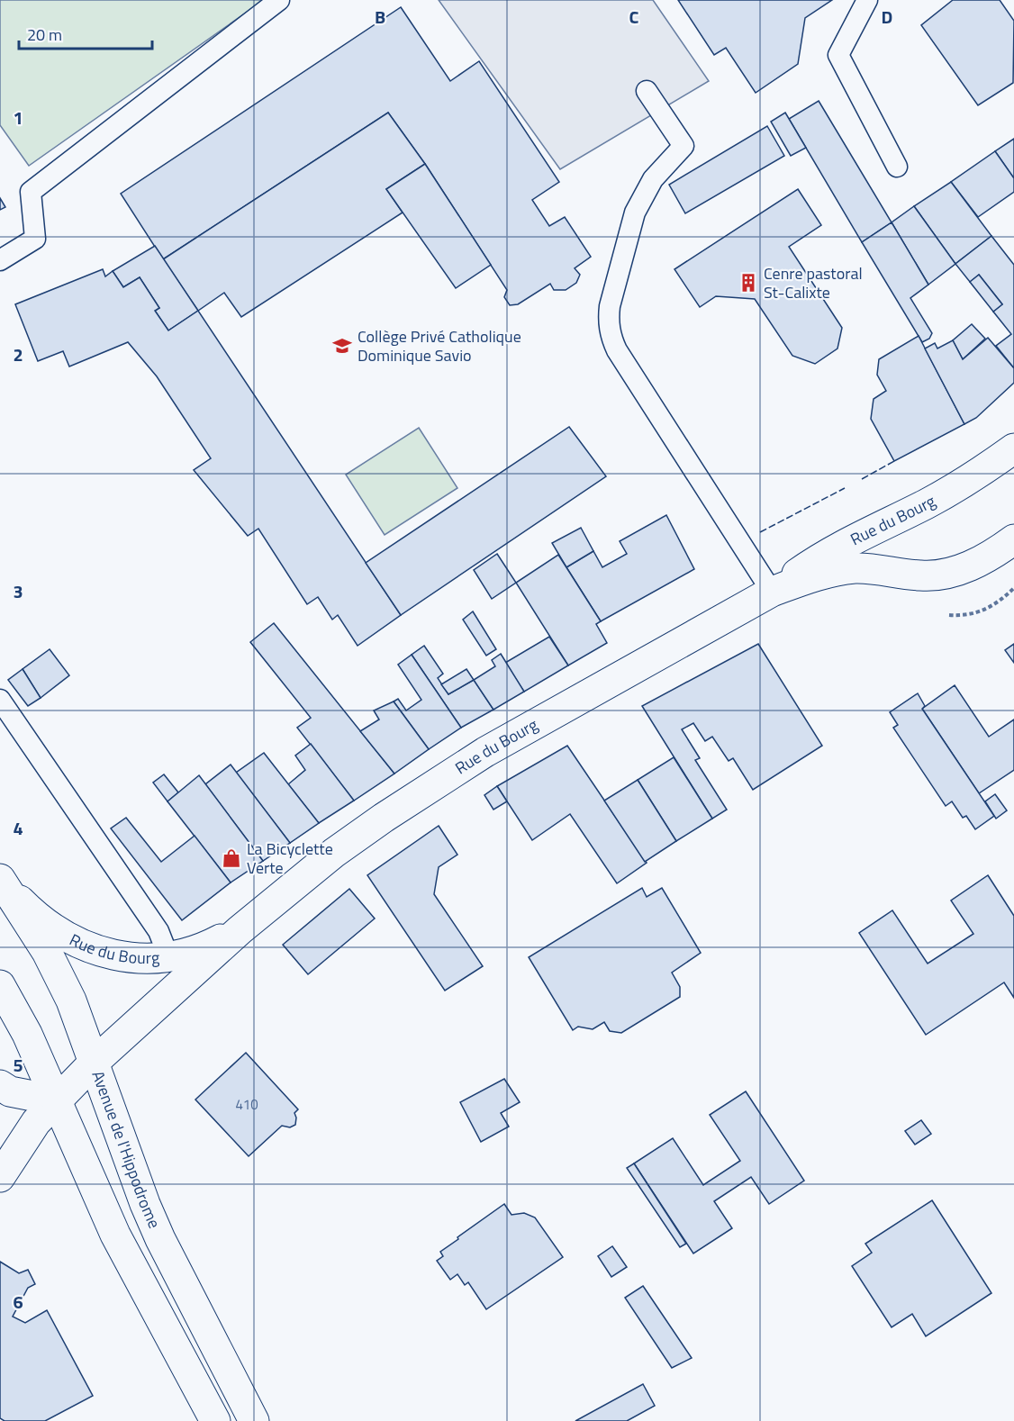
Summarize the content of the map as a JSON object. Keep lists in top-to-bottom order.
{
  "streets": {
    "street": ["Rue du Bourg", "Avenue de l'Hippodrome"]
  },
  "crossings": [
    ["Rue du Bourg", "Avenue de l'Hippodrome"]
  ],
  "places": {
    "building": ["Cenre pastoral St-Calixte"],
    "school or university": ["Collège Privé Catholique Dominique Savio"],
    "shop": ["La Bicyclette Verte"]
  },
  "house_numbers": ["410"],
  "scale_bar": "20 m",
  "grid": {
    "columns": ["B", "C", "D"],
    "rows": [
      "1",
      "2",
      "3",
      "4",
      "5",
      "6"
    ]
  }
}
